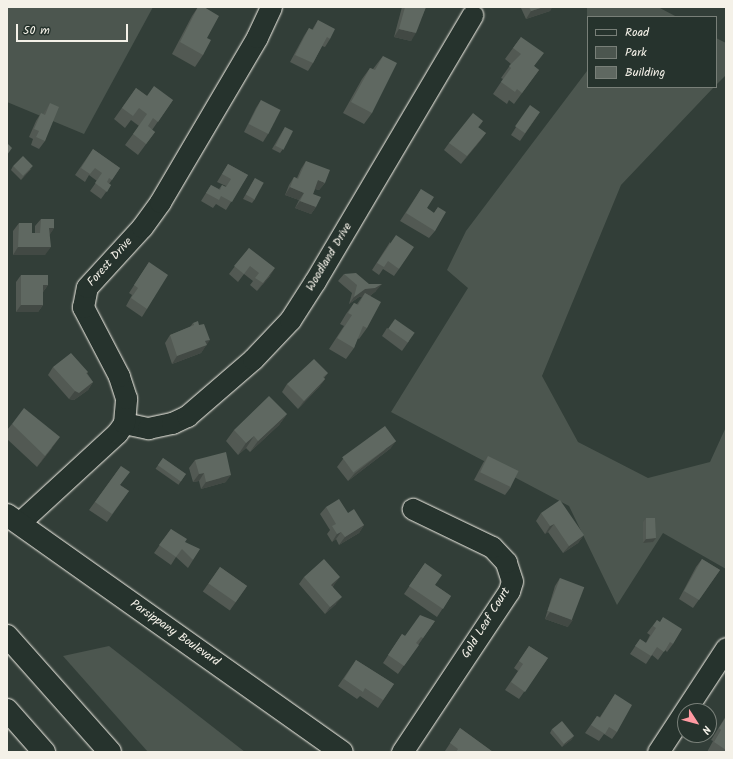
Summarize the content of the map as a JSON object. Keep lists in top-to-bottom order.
{
  "streets": {
    "main road": ["Parsippany Boulevard"],
    "street": ["Woodland Drive", "Forest Drive", "Gold Leaf Court"]
  },
  "crossings": [
    ["Woodland Drive", "Forest Drive"]
  ],
  "legend": ["Road", "Park", "Building"],
  "scale_bar": "50 m",
  "north": "bottom right"
}
